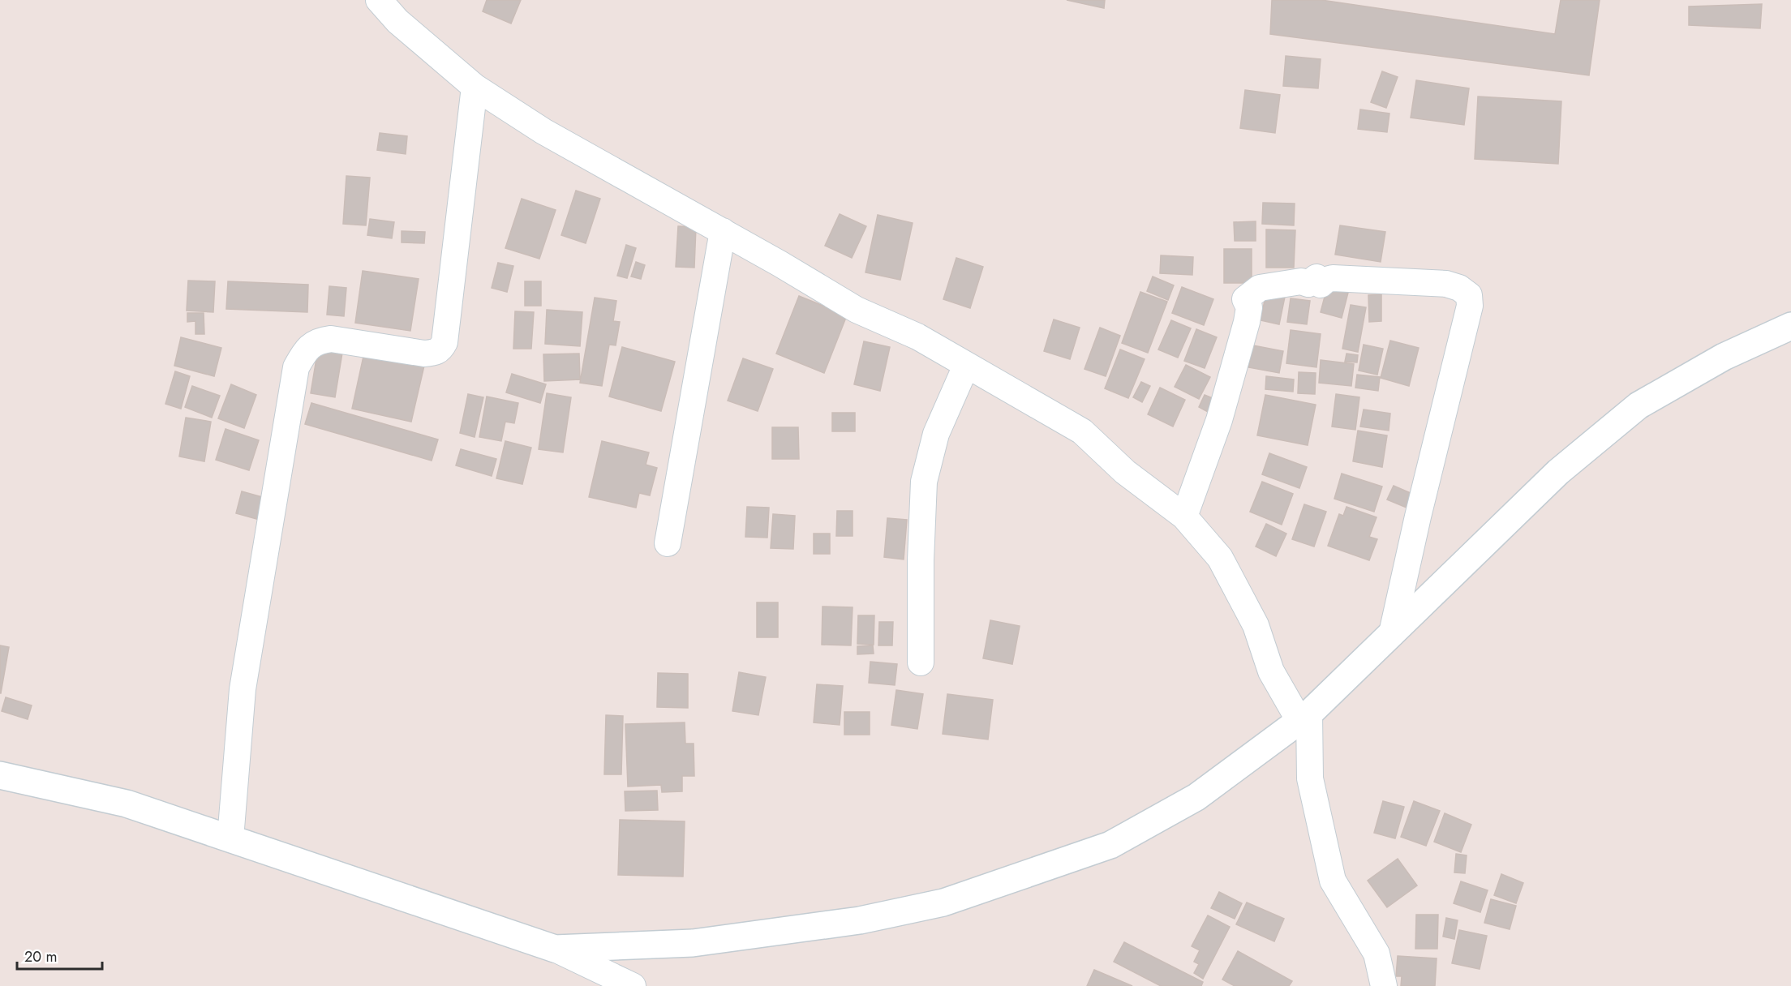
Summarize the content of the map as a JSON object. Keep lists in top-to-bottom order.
{
  "scale_bar": "20 m"
}
